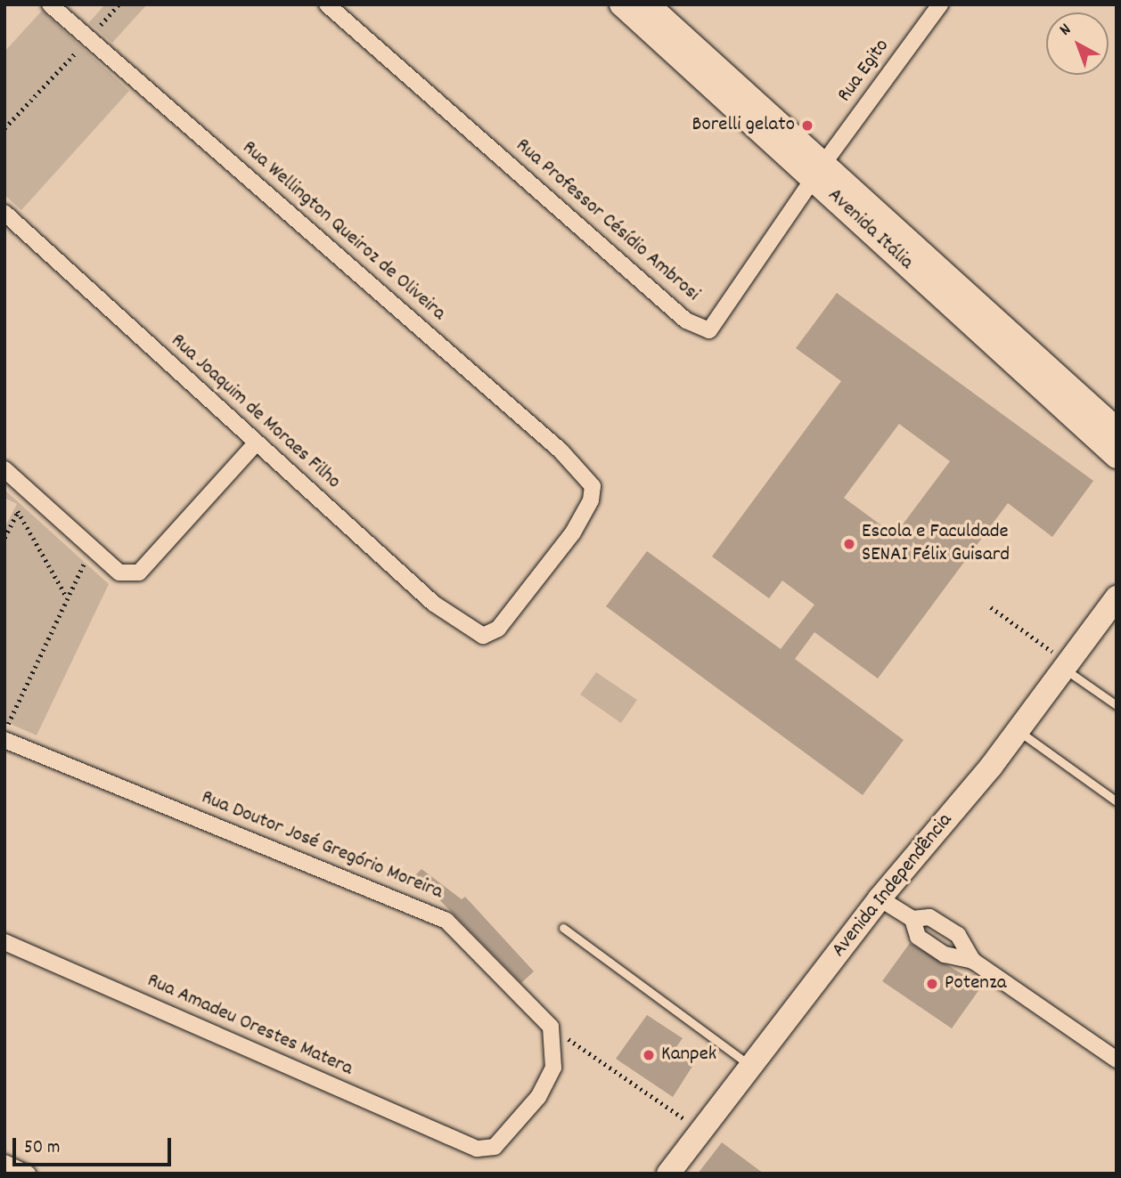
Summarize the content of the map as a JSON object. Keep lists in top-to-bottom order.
{
  "streets": {
    "main road": ["Avenida Itália", "Avenida Independência"],
    "street": [
      "Rua Egito",
      "Rua Professor Césídio Ambrosi",
      "Rua Wellington Queiroz de Oliveira",
      "Rua Joaquim de Moraes Filho",
      "Rua Doutor José Gregório Moreira",
      "Rua Amadeu Orestes Matera"
    ]
  },
  "crossings": [
    ["Rua Egito", "Rua Professor Césídio Ambrosi"],
    ["Rua Egito", "Avenida Itália"],
    ["Rua Professor Césídio Ambrosi", "Avenida Itália"],
    ["Rua Wellington Queiroz de Oliveira", "Rua Joaquim de Moraes Filho"],
    ["Rua Doutor José Gregório Moreira", "Rua Amadeu Orestes Matera"]
  ],
  "places": [
    "Borelli gelato",
    "Escola e Faculdade SENAI Félix Guisard",
    "Potenza",
    "Kanpek"
  ],
  "scale_bar": "50 m",
  "north": "top left"
}
